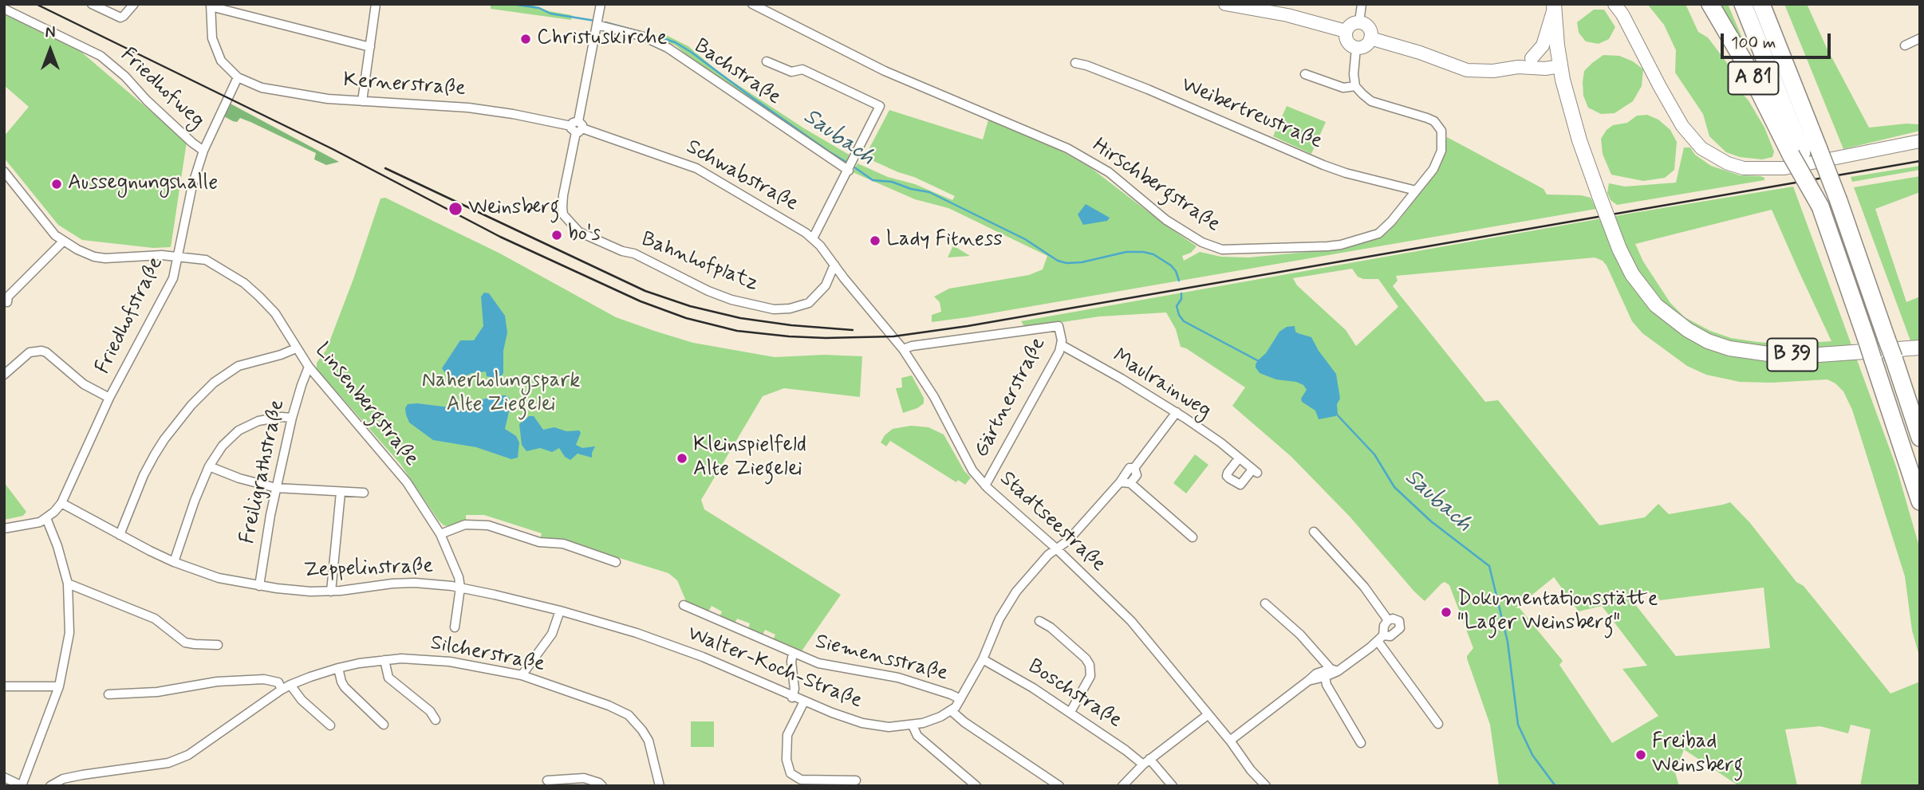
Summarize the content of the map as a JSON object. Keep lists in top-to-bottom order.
{
  "streets": {
    "highway": ["A 81"],
    "main road": ["B 39"],
    "street": [
      "Bachstraße",
      "Kernerstraße",
      "Friedhofweg",
      "Weibertreustraße",
      "Schwabstraße",
      "Hirschbergstraße",
      "Bahnhofplatz",
      "Friedhofstraße",
      "Maulrainweg",
      "Gärtnerstraße",
      "Linsenbergstraße",
      "Freiligrathstraße",
      "Stadtseestraße",
      "Zeppelinstraße",
      "Silcherstraße",
      "Siemensstraße",
      "Walter-Koch-Straße",
      "Boschstraße"
    ]
  },
  "crossings": [
    ["Kernerstraße", "Schwabstraße"],
    ["Kernerstraße", "Bahnhofplatz"],
    ["Kernerstraße", "Friedhofstraße"],
    ["Friedhofweg", "Friedhofstraße"],
    ["Weibertreustraße", "Hirschbergstraße"],
    ["Schwabstraße", "Bahnhofplatz"],
    ["Schwabstraße", "Stadtseestraße"],
    ["Friedhofstraße", "Linsenbergstraße"],
    ["Friedhofstraße", "Zeppelinstraße"],
    ["Maulrainweg", "Gärtnerstraße"],
    ["Gärtnerstraße", "Stadtseestraße"],
    ["Linsenbergstraße", "Freiligrathstraße"],
    ["Linsenbergstraße", "Zeppelinstraße"],
    ["Linsenbergstraße", "Walter-Koch-Straße"],
    ["Freiligrathstraße", "Zeppelinstraße"],
    ["Zeppelinstraße", "Walter-Koch-Straße"],
    ["Siemensstraße", "Walter-Koch-Straße"]
  ],
  "water": ["Saubach"],
  "parks": ["Naherholungspark Alte Ziegelei"],
  "places": [
    "Christuskirche",
    "Aussegnungshalle",
    "Weinsberg",
    "bo's",
    "Lady Fitness",
    "Kleinspielfeld Alte Ziegelei",
    "Dokumentationsstätte \"Lager Weinsberg\"",
    "Freibad Weinsberg"
  ],
  "scale_bar": "100 m",
  "north": "top"
}
